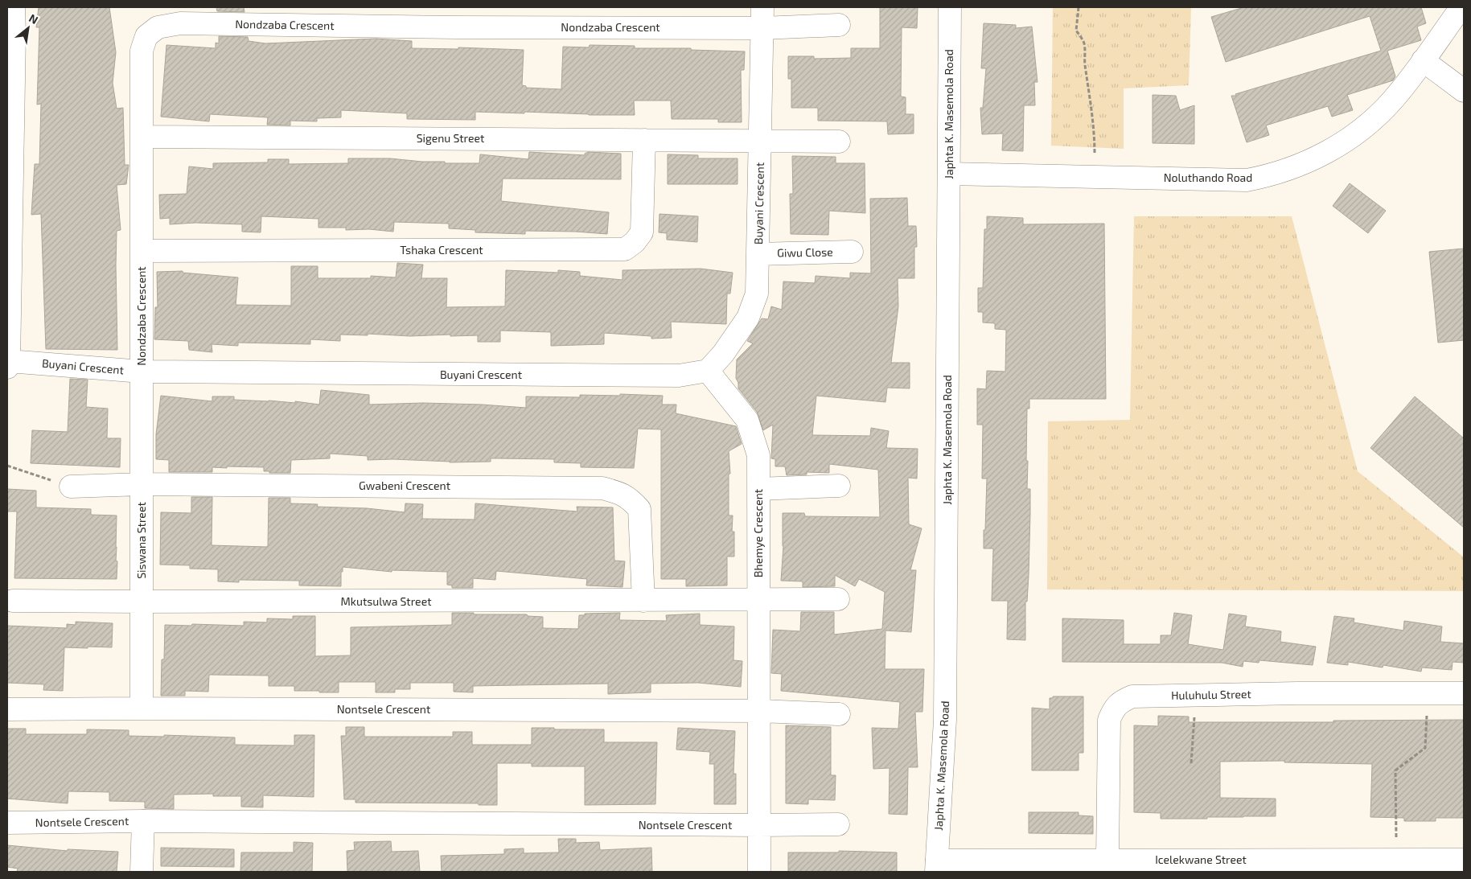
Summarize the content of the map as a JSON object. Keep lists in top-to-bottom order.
{
  "streets": {
    "street": [
      "Nondzaba Crescent",
      "Japhta K. Masemola Road",
      "Sigenu Street",
      "Noluthando Road",
      "Buyani Crescent",
      "Tshaka Crescent",
      "Giwu Close",
      "Gwabeni Crescent",
      "Bhemye Crescent",
      "Siswana Street",
      "Mkutsulwa Street",
      "Huluhulu Street",
      "Nontsele Crescent",
      "Icelekwane Street"
    ]
  },
  "crossings": [
    ["Nondzaba Crescent", "Sigenu Street"],
    ["Nondzaba Crescent", "Buyani Crescent"],
    ["Nondzaba Crescent", "Tshaka Crescent"],
    ["Nondzaba Crescent", "Siswana Street"],
    ["Japhta K. Masemola Road", "Noluthando Road"],
    ["Japhta K. Masemola Road", "Icelekwane Street"],
    ["Sigenu Street", "Buyani Crescent"],
    ["Sigenu Street", "Tshaka Crescent"],
    ["Buyani Crescent", "Giwu Close"],
    ["Buyani Crescent", "Bhemye Crescent"],
    ["Buyani Crescent", "Siswana Street"],
    ["Gwabeni Crescent", "Siswana Street"],
    ["Gwabeni Crescent", "Mkutsulwa Street"],
    ["Bhemye Crescent", "Mkutsulwa Street"],
    ["Bhemye Crescent", "Nontsele Crescent"],
    ["Siswana Street", "Mkutsulwa Street"],
    ["Siswana Street", "Nontsele Crescent"],
    ["Huluhulu Street", "Icelekwane Street"]
  ],
  "north": "top right"
}
